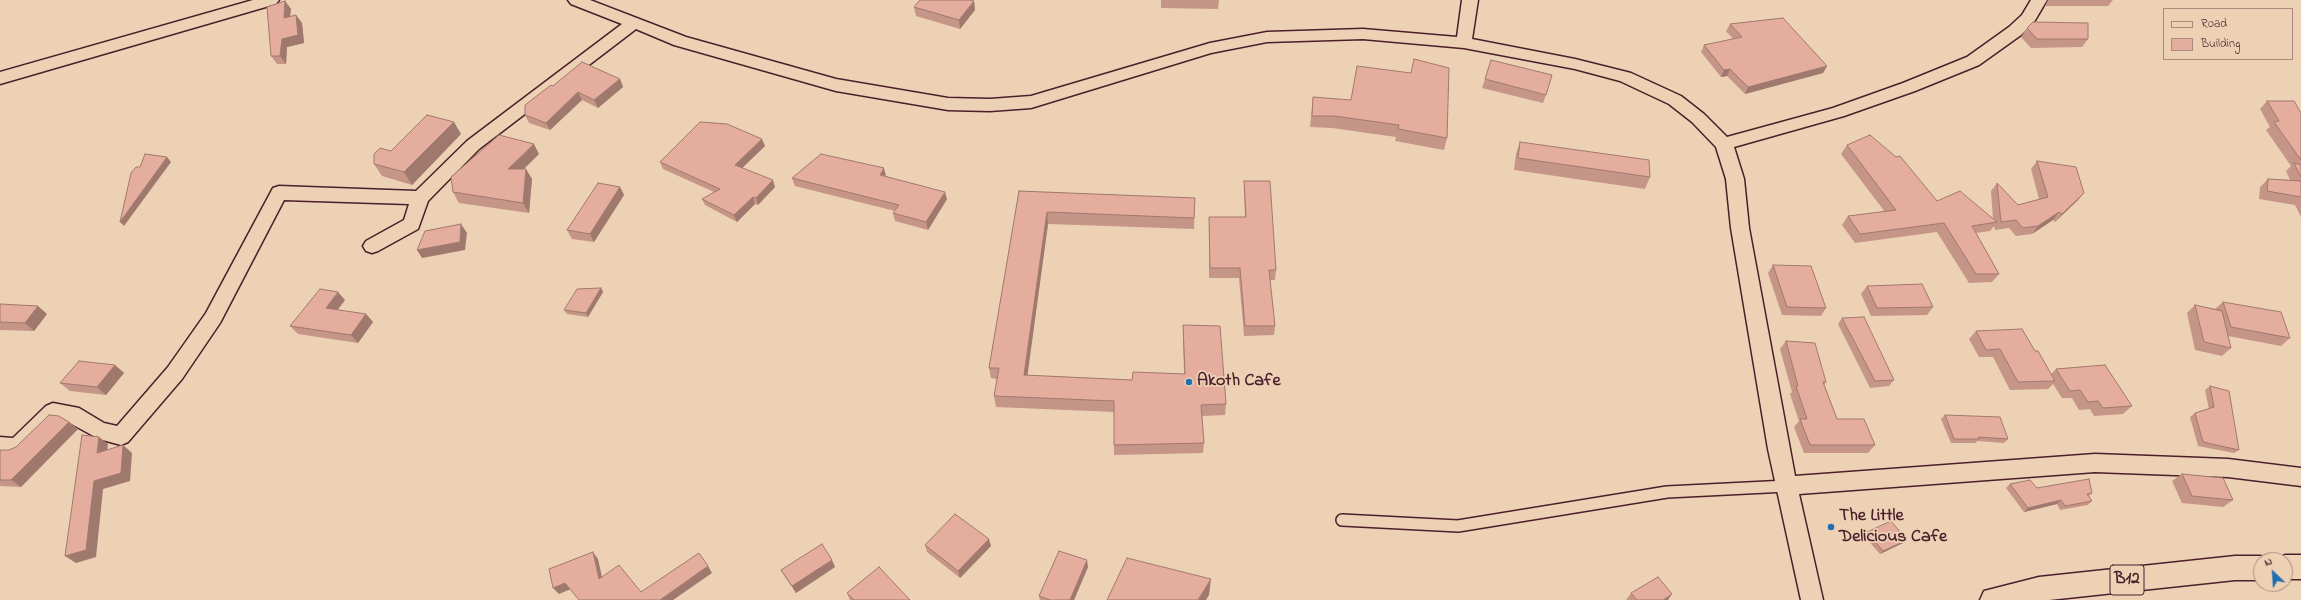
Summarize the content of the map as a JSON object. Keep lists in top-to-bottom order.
{
  "streets": {
    "highway": ["B12"]
  },
  "places": ["Akoth Cafe", "The Little Delicious Cafe"],
  "legend": ["Road", "Building"],
  "north": "top left"
}
